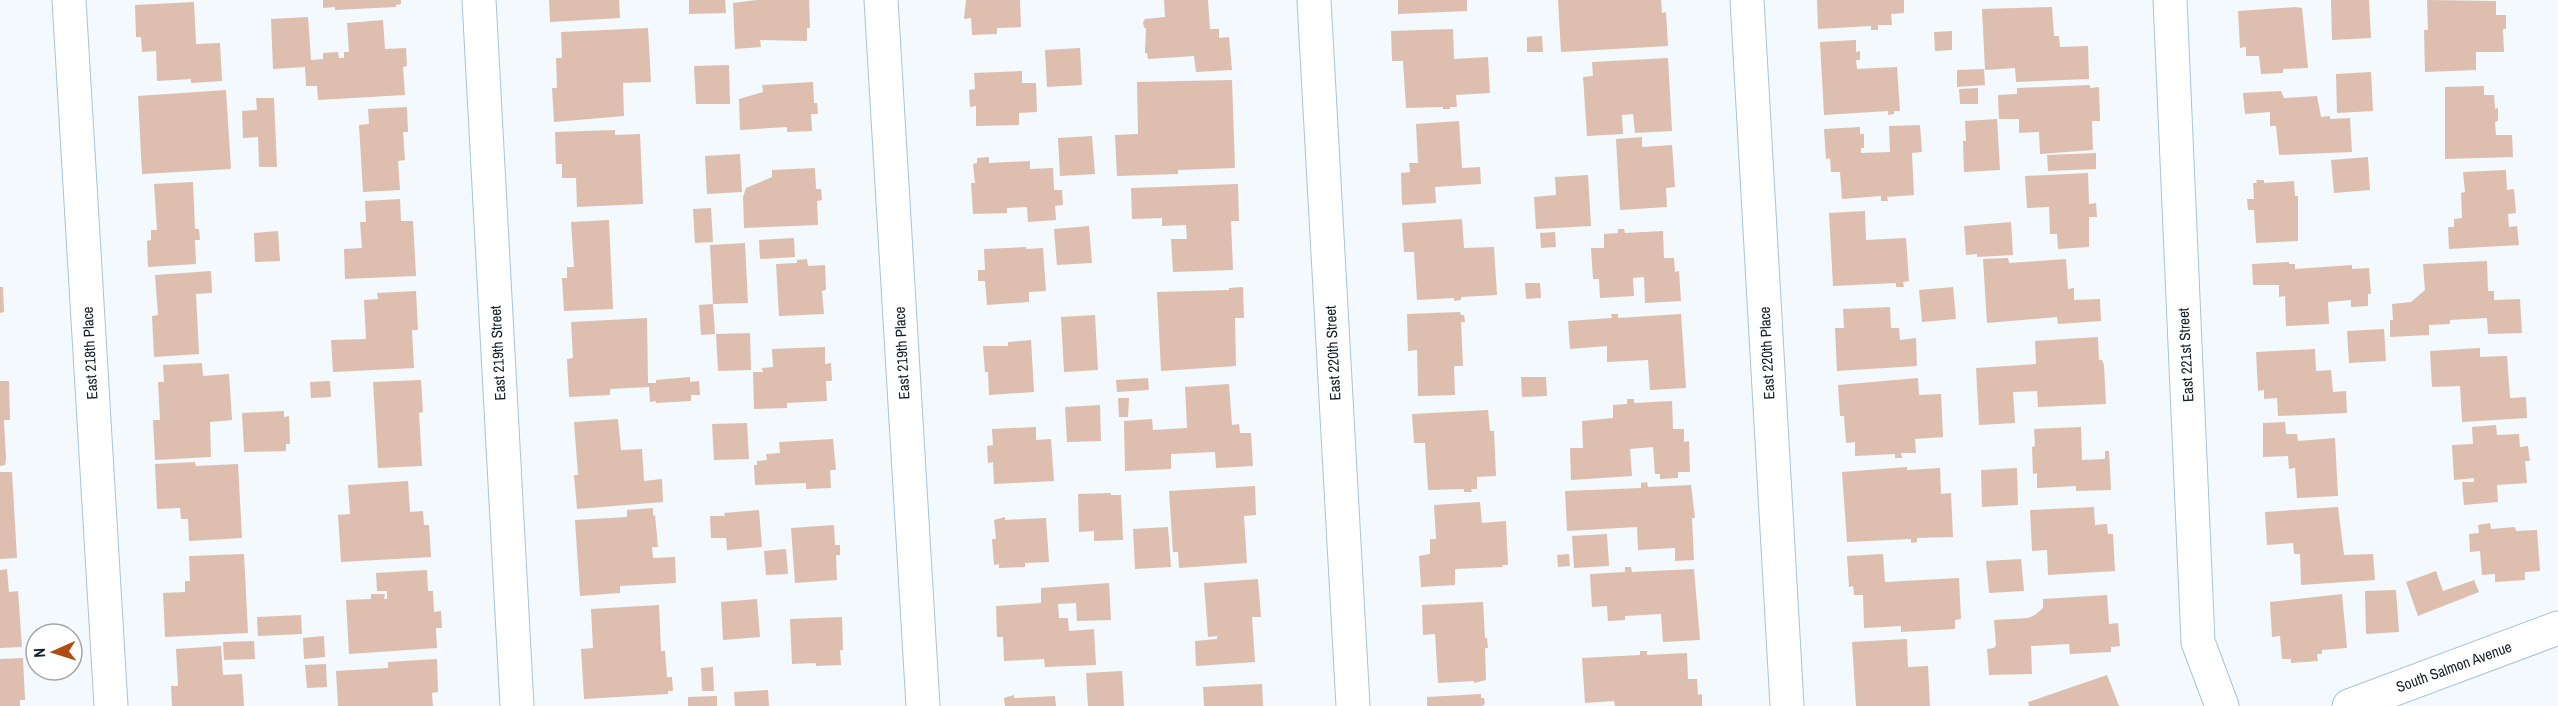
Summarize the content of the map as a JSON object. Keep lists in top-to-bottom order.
{
  "streets": {
    "street": [
      "East 218th Place",
      "East 219th Street",
      "East 219th Place",
      "East 220th Street",
      "East 220th Place",
      "East 221st Street",
      "South Salmon Avenue"
    ]
  },
  "north": "left"
}
